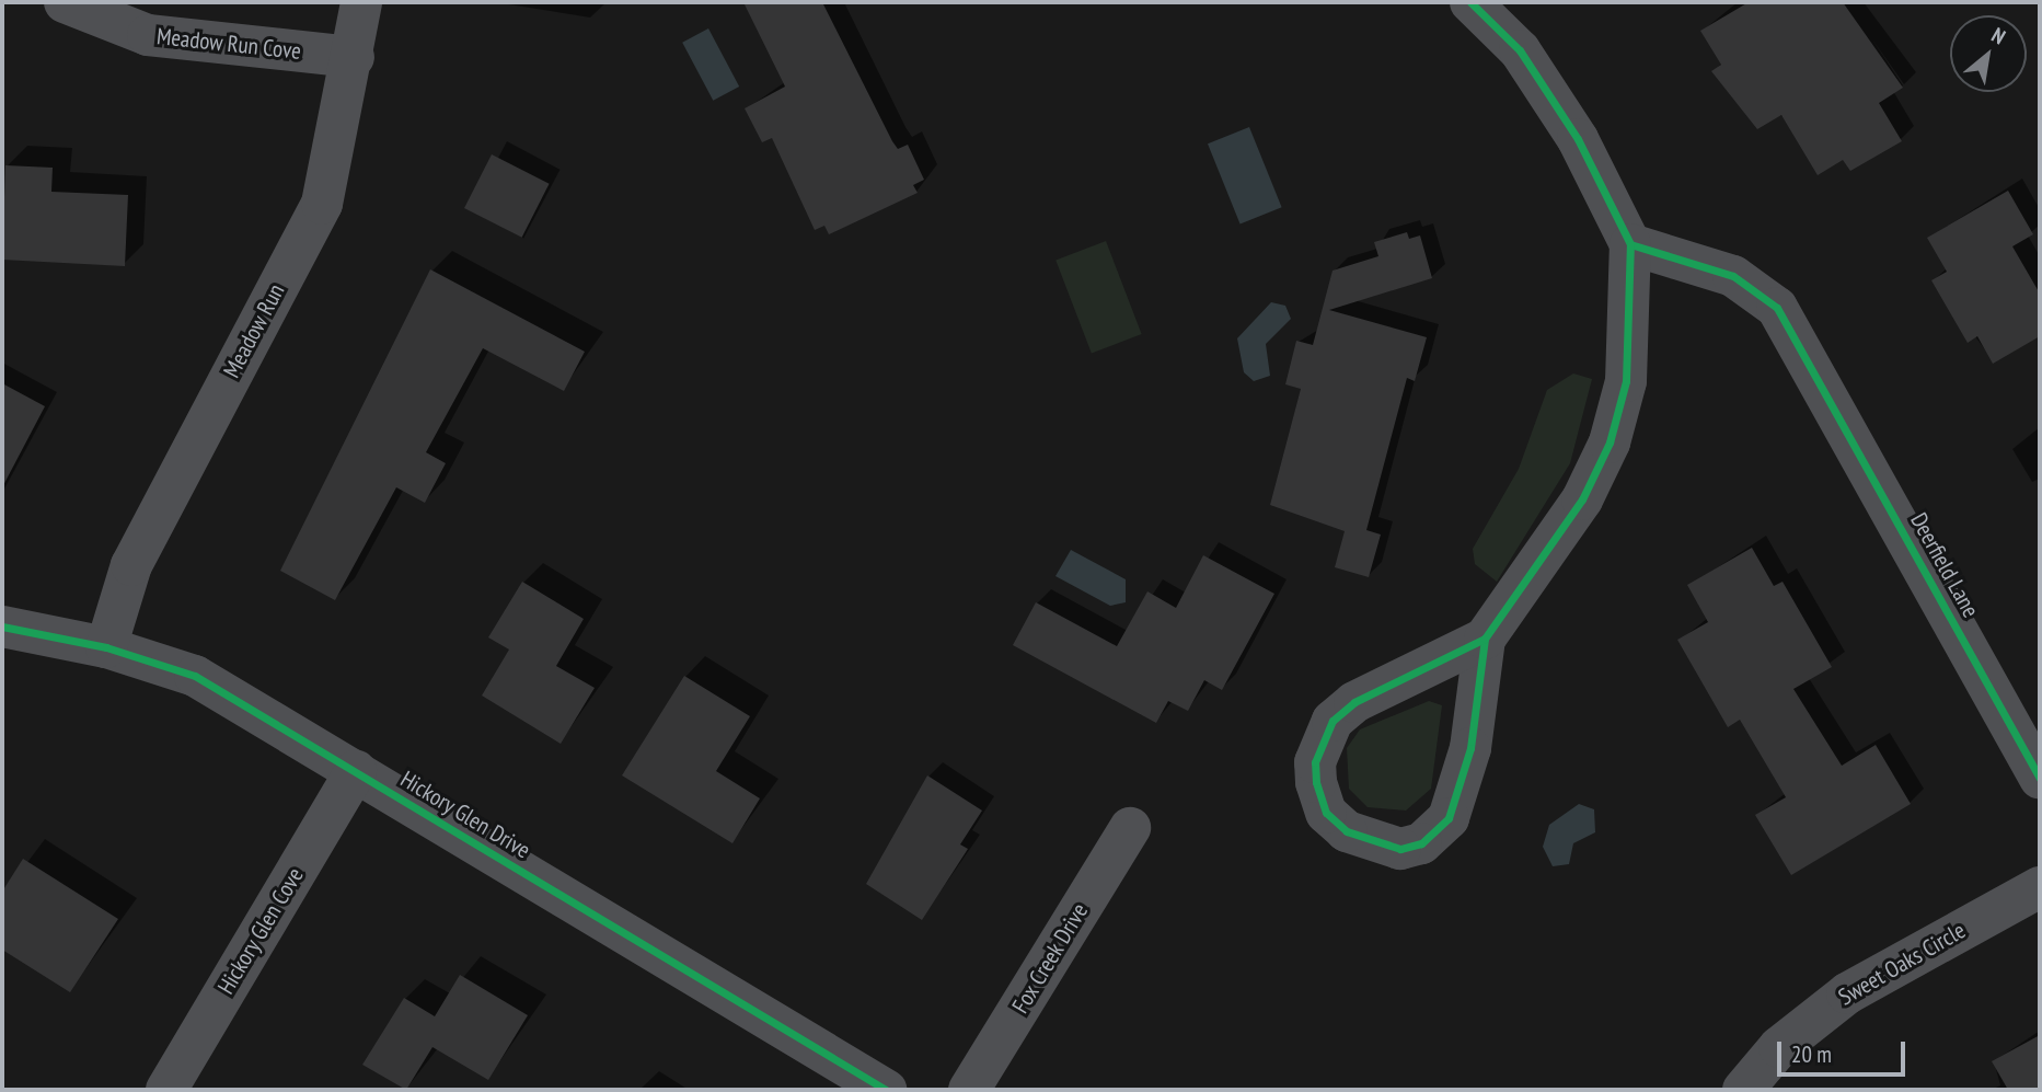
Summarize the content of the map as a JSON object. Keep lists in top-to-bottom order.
{
  "streets": {
    "street": [
      "Meadow Run Cove",
      "Meadow Run",
      "Deerfield Lane",
      "Hickory Glen Drive",
      "Hickory Glen Cove",
      "Fox Creek Drive",
      "Sweet Oaks Circle"
    ]
  },
  "crossings": [
    ["Meadow Run Cove", "Meadow Run"],
    ["Meadow Run", "Hickory Glen Drive"],
    ["Hickory Glen Drive", "Hickory Glen Cove"]
  ],
  "scale_bar": "20 m",
  "north": "top right"
}
